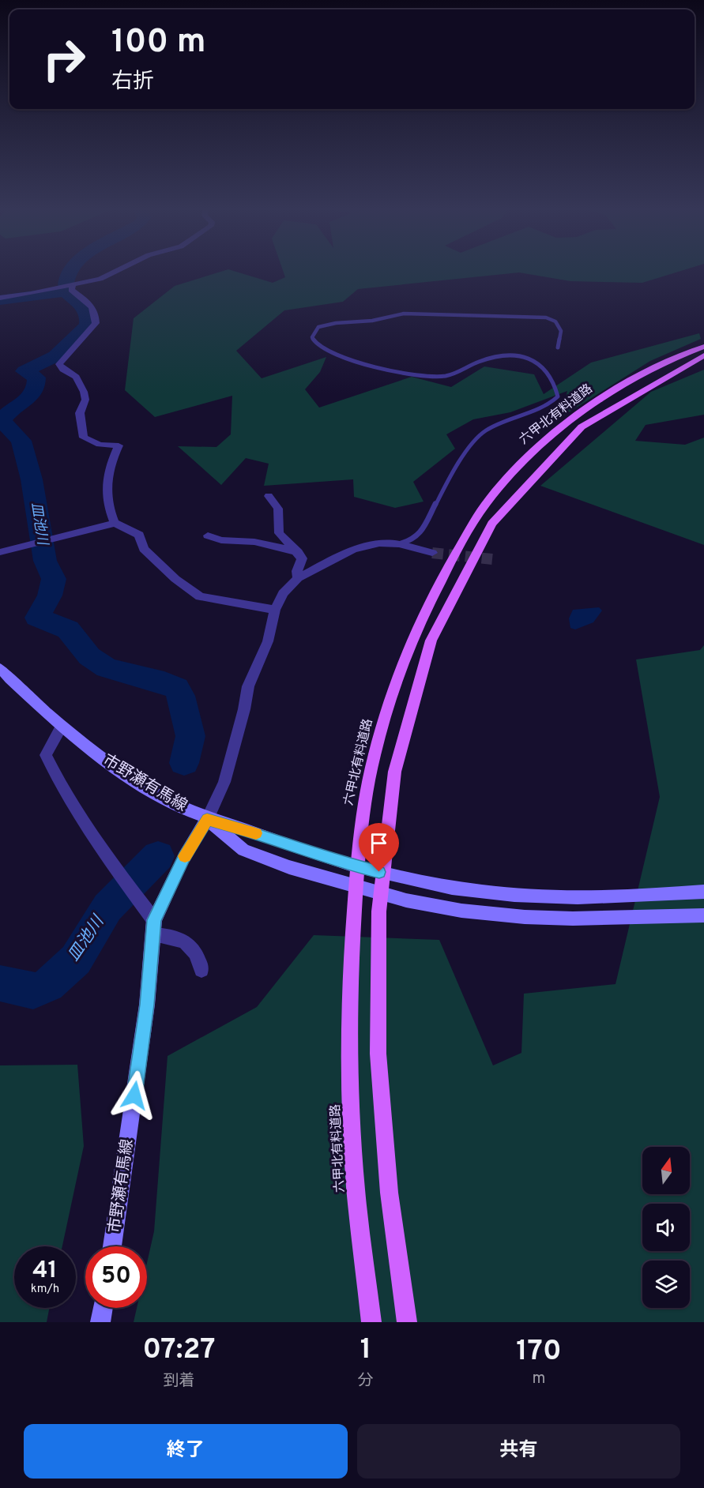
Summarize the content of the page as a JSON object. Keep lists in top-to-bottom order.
{
  "streets": {
    "main road": ["六甲北有料道路"],
    "street": ["市野瀬有馬線"]
  },
  "water": ["皿池川"],
  "north": "top",
  "page": {
    "turn": ["100 m", "右折"],
    "speed": "41 km/h",
    "limit": "50",
    "eta": [
      "07:27",
      "到着",
      "1",
      "分",
      "170",
      "m"
    ],
    "buttons": ["終了", "共有"]
  }
}
